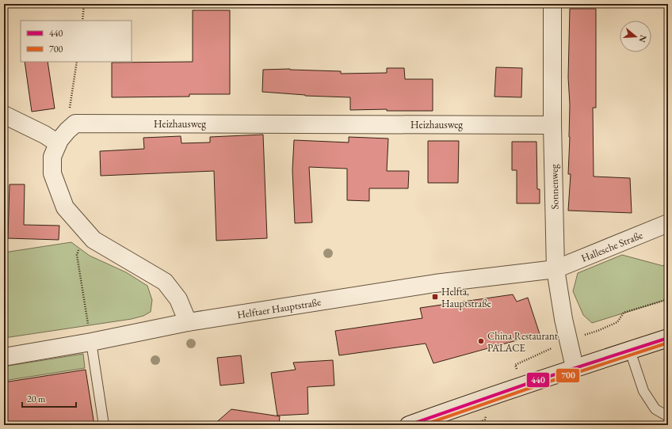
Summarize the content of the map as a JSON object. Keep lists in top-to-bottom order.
{
  "streets": {
    "street": [
      "Heizhausweg",
      "Sonnenweg",
      "Hallesche Straße",
      "Helftaer Hauptstraße"
    ]
  },
  "crossings": [
    ["Heizhausweg", "Sonnenweg"],
    ["Sonnenweg", "Hallesche Straße"],
    ["Sonnenweg", "Helftaer Hauptstraße"],
    ["Hallesche Straße", "Helftaer Hauptstraße"]
  ],
  "places": {
    "transit": ["Helfta, Hauptstraße"],
    "other": ["China Restaurant PALACE"]
  },
  "lines": ["transit line 440", "transit line 700"],
  "legend": ["440", "700"],
  "scale_bar": "20 m",
  "north": "right"
}
